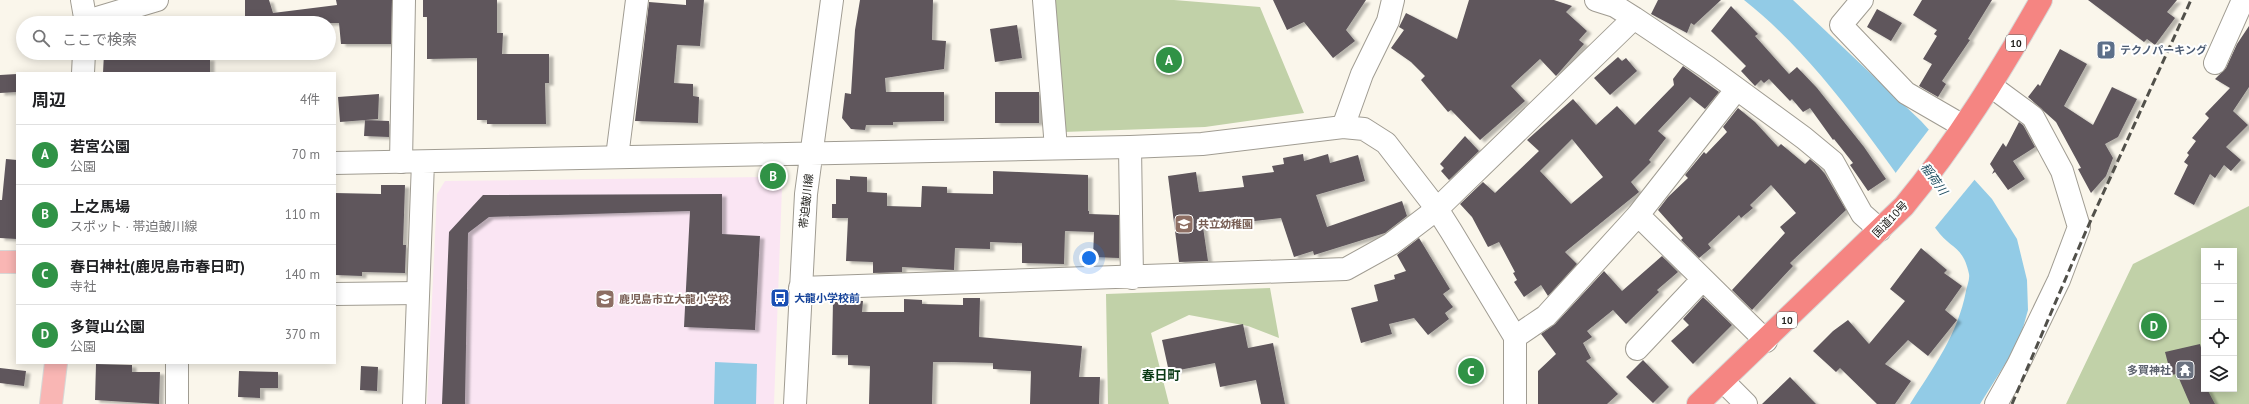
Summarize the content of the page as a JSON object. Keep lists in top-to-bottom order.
{
  "streets": {
    "highway": ["10", "国道10号"],
    "street": ["帯迫皷川線"]
  },
  "districts": ["春日町"],
  "water": ["稲荷川"],
  "places": {
    "parking": ["テクノパーキング"],
    "school or university": ["共立幼稚園", "鹿児島市立大龍小学校"],
    "bus stop": ["大龍小学校前"],
    "temple": ["多賀神社"]
  },
  "page": {
    "search": "ここで検索",
    "pins": [
      "A",
      "B",
      "D",
      "C"
    ],
    "heading": ["周辺", "4件"],
    "list": [
      {
        "mark": "A",
        "name": "若宮公園",
        "note": "公園",
        "value": "70 m"
      },
      {
        "mark": "B",
        "name": "上之馬場",
        "note": "スポット · 帯迫皷川線",
        "value": "110 m"
      },
      {
        "mark": "C",
        "name": "春日神社(鹿児島市春日町)",
        "note": "寺社",
        "value": "140 m"
      },
      {
        "mark": "D",
        "name": "多賀山公園",
        "note": "公園",
        "value": "370 m"
      }
    ],
    "map_buttons": ["+", "−"]
  }
}
